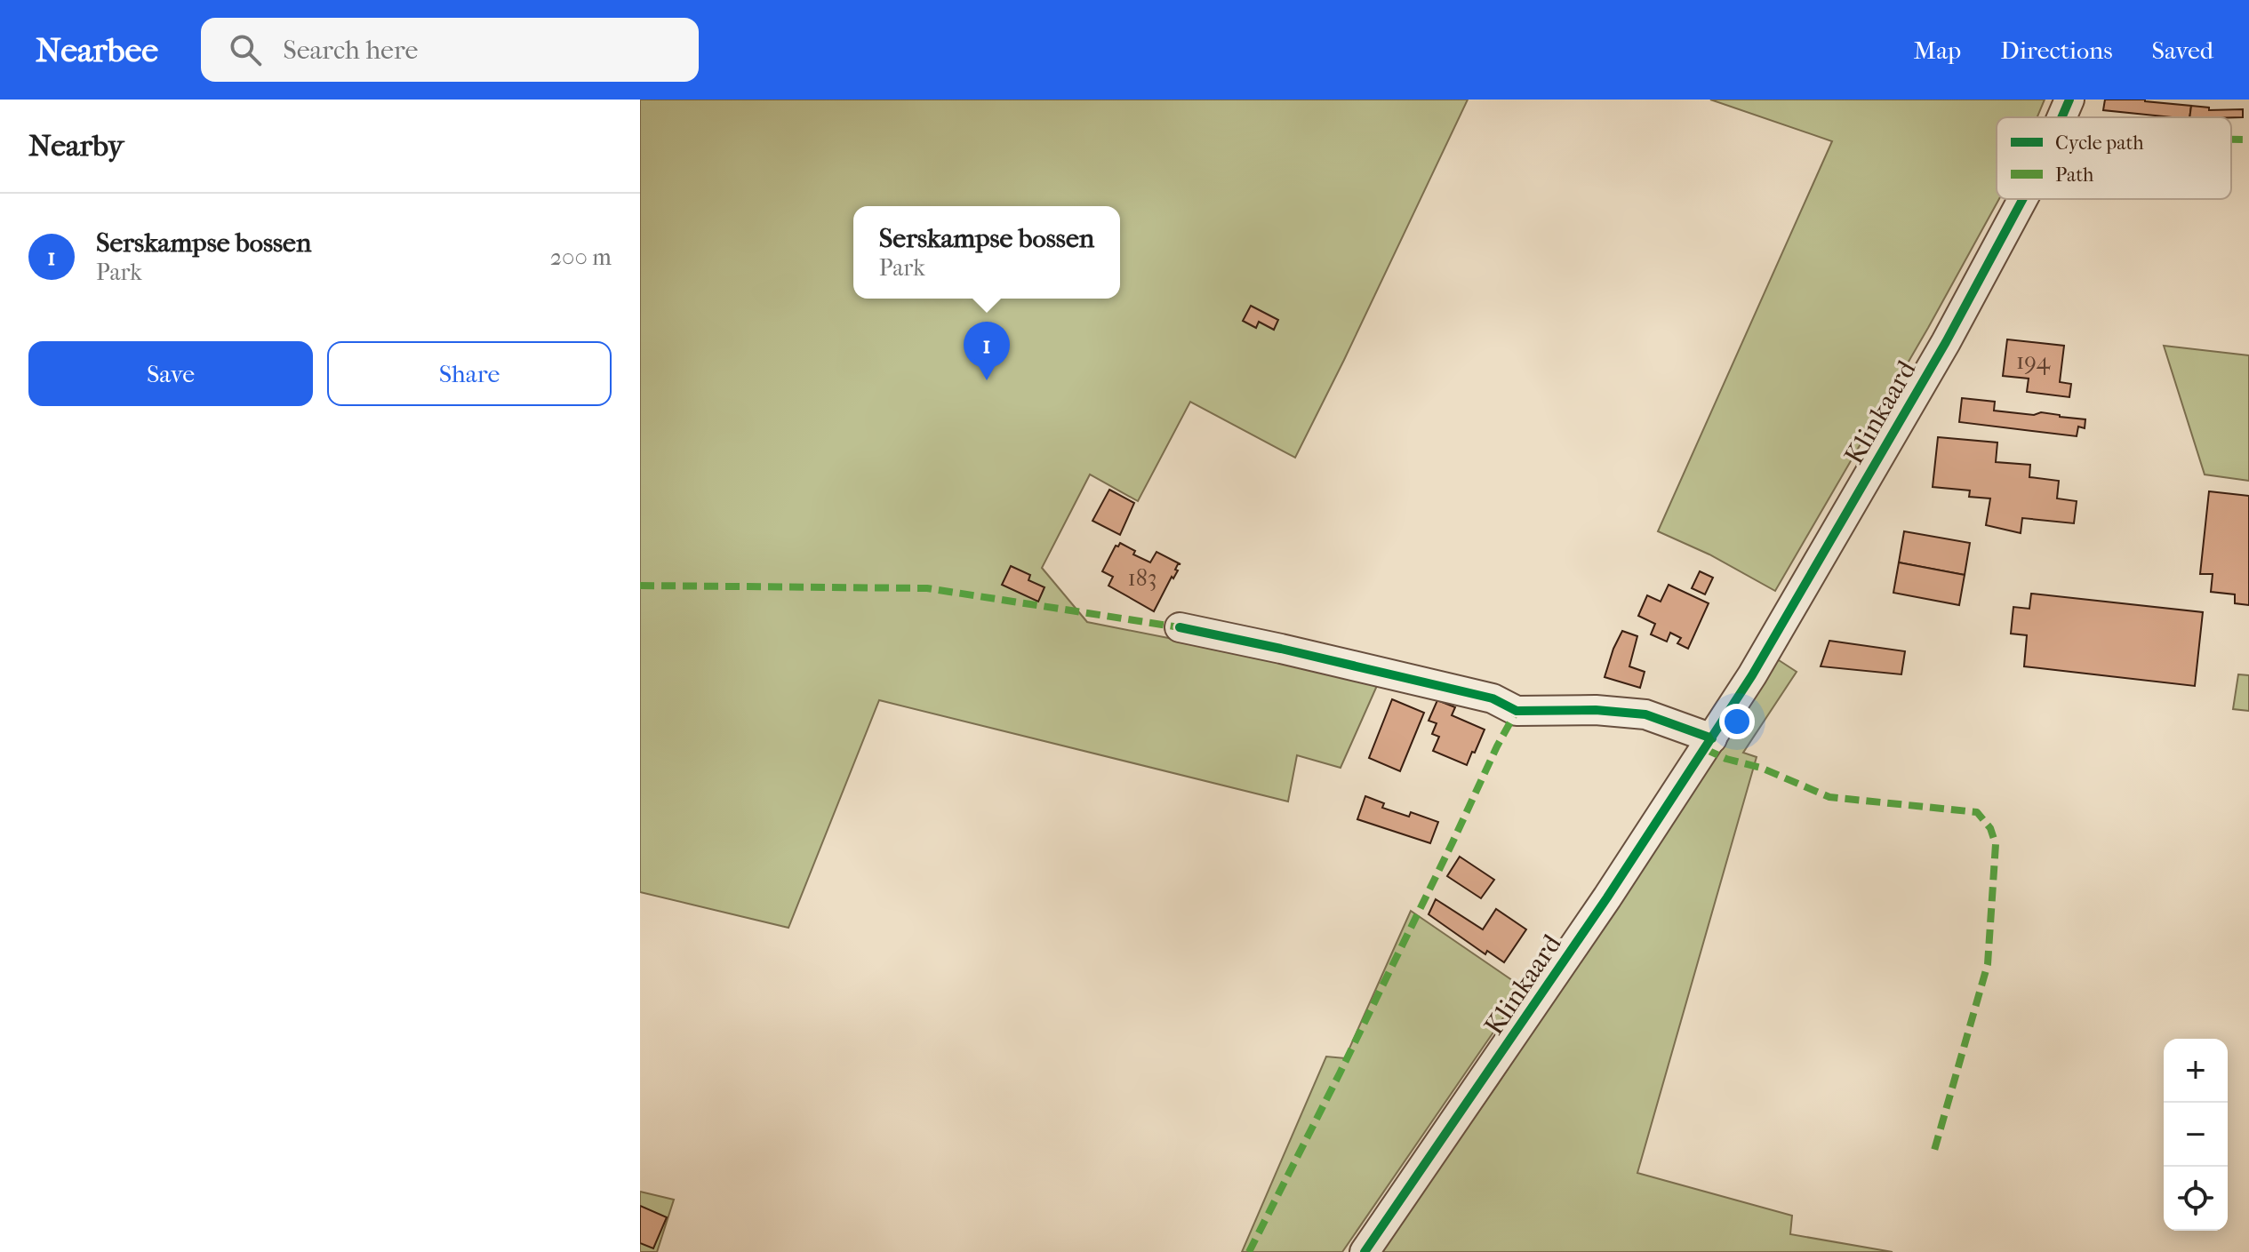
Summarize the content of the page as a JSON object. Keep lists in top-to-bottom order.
{
  "streets": {
    "street": ["Klinkaard"]
  },
  "house_numbers": ["194", "183"],
  "legend": ["Cycle path", "Path"],
  "page": {
    "header": "Nearbee",
    "search": "Search here",
    "nav": ["Map", "Directions", "Saved"],
    "heading": "Nearby",
    "list": [
      {
        "mark": "1",
        "name": "Serskampse bossen",
        "note": "Park",
        "value": "200 m"
      }
    ],
    "popup": ["Serskampse bossen", "Park"],
    "buttons": ["Save", "Share"],
    "pins": "1",
    "map_buttons": ["+", "−"]
  }
}
